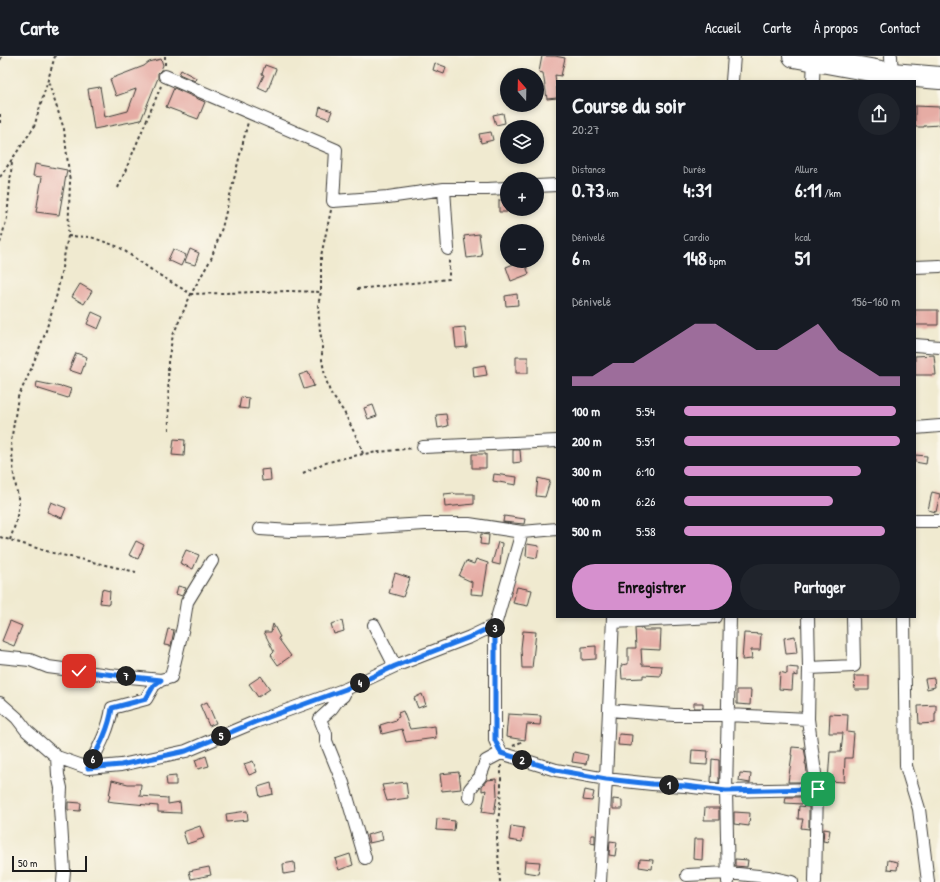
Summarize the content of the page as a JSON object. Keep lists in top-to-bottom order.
{
  "scale_bar": "50 m",
  "north": "top",
  "page": {
    "header": "Carte",
    "nav": [
      "Accueil",
      "Carte",
      "À propos",
      "Contact"
    ],
    "map_buttons": ["+", "−"],
    "heading": ["Course du soir", "20:27"],
    "stats": [
      ["Distance", "0.73 km"],
      ["Durée", "4:31"],
      ["Allure", "6:11 /km"],
      ["Dénivelé", "6 m"],
      ["Cardio", "148 bpm"],
      ["kcal", "51"]
    ],
    "chart": ["Dénivelé", "156–160 m"],
    "list": [
      {
        "name": "100 m",
        "note": "5:54"
      },
      {
        "name": "200 m",
        "note": "5:51"
      },
      {
        "name": "300 m",
        "note": "6:10"
      },
      {
        "name": "400 m",
        "note": "6:26"
      },
      {
        "name": "500 m",
        "note": "5:58"
      }
    ],
    "buttons": ["Enregistrer", "Partager"],
    "pins": [
      "3",
      "7",
      "4",
      "5",
      "6",
      "2",
      "1"
    ],
    "scale": "50 m"
  }
}
